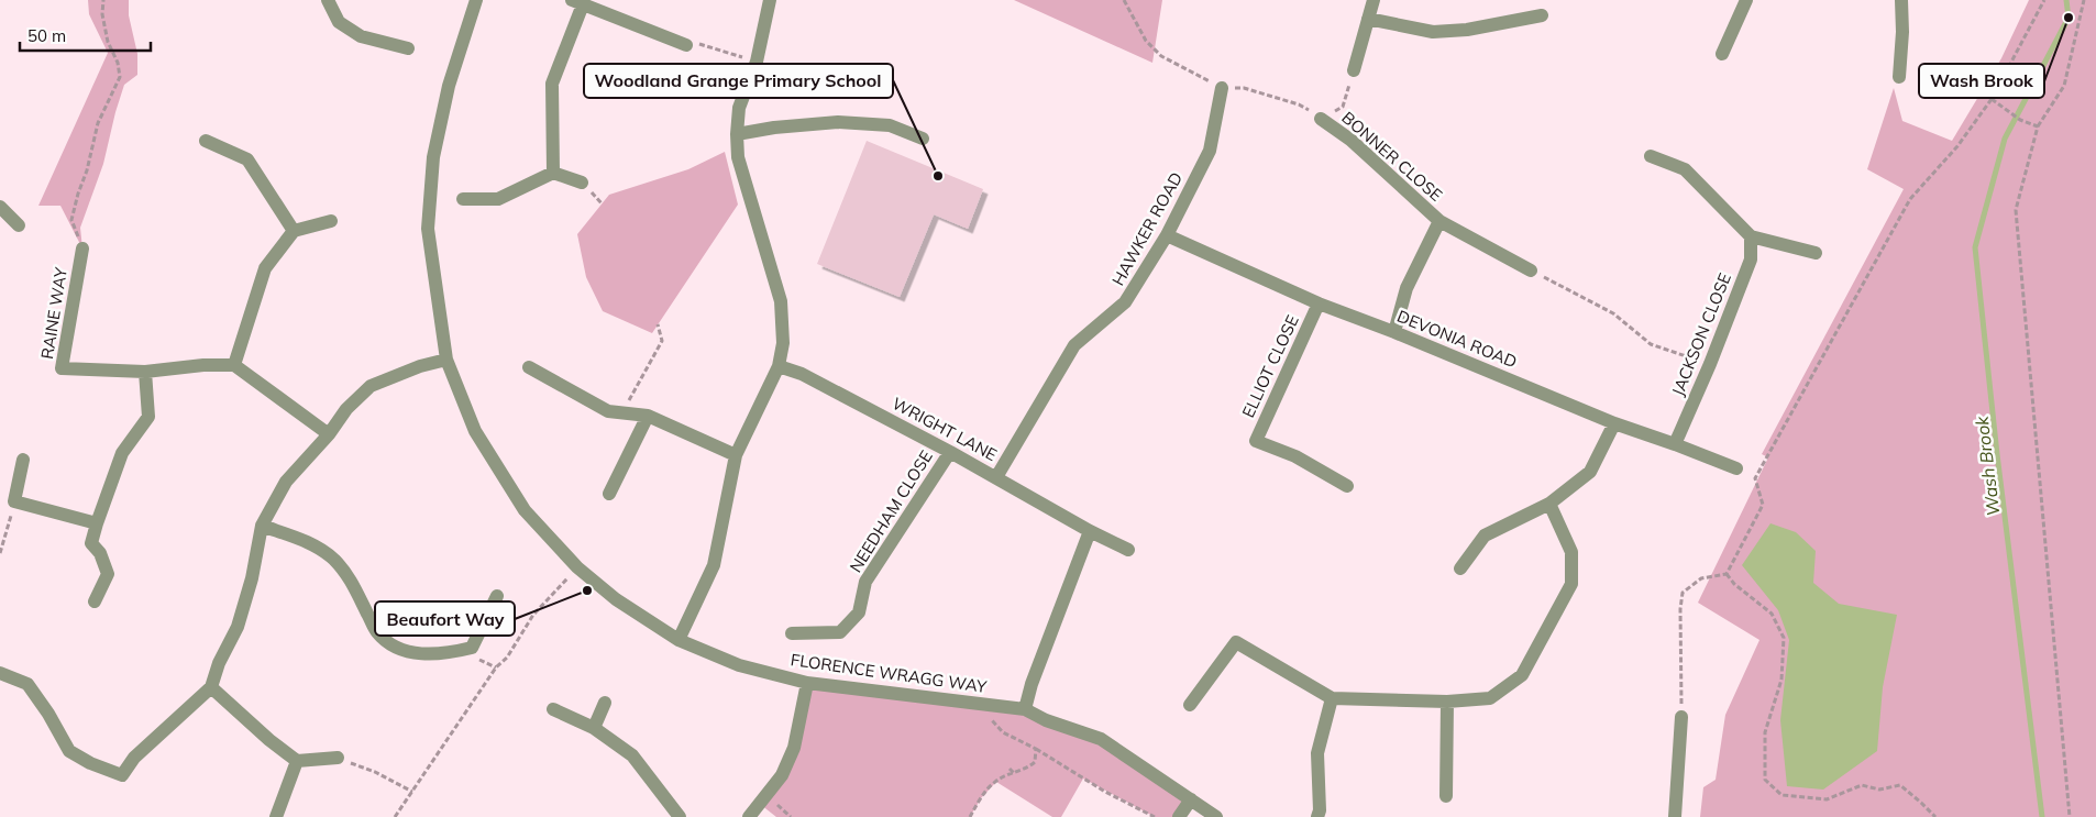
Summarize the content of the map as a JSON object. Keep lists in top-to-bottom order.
{
  "streets": {
    "street": [
      "BONNER CLOSE",
      "HAWKER ROAD",
      "RAINE WAY",
      "JACKSON CLOSE",
      "DEVONIA ROAD",
      "ELLIOT CLOSE",
      "WRIGHT LANE",
      "NEEDHAM CLOSE",
      "FLORENCE WRAGG WAY"
    ]
  },
  "crossings": [
    ["BONNER CLOSE", "DEVONIA ROAD"],
    ["HAWKER ROAD", "DEVONIA ROAD"],
    ["HAWKER ROAD", "WRIGHT LANE"],
    ["JACKSON CLOSE", "DEVONIA ROAD"],
    ["DEVONIA ROAD", "ELLIOT CLOSE"],
    ["WRIGHT LANE", "NEEDHAM CLOSE"]
  ],
  "water": ["Wash Brook"],
  "places": ["Wash Brook", "Woodland Grange Primary School", "Beaufort Way"],
  "scale_bar": "50 m"
}
